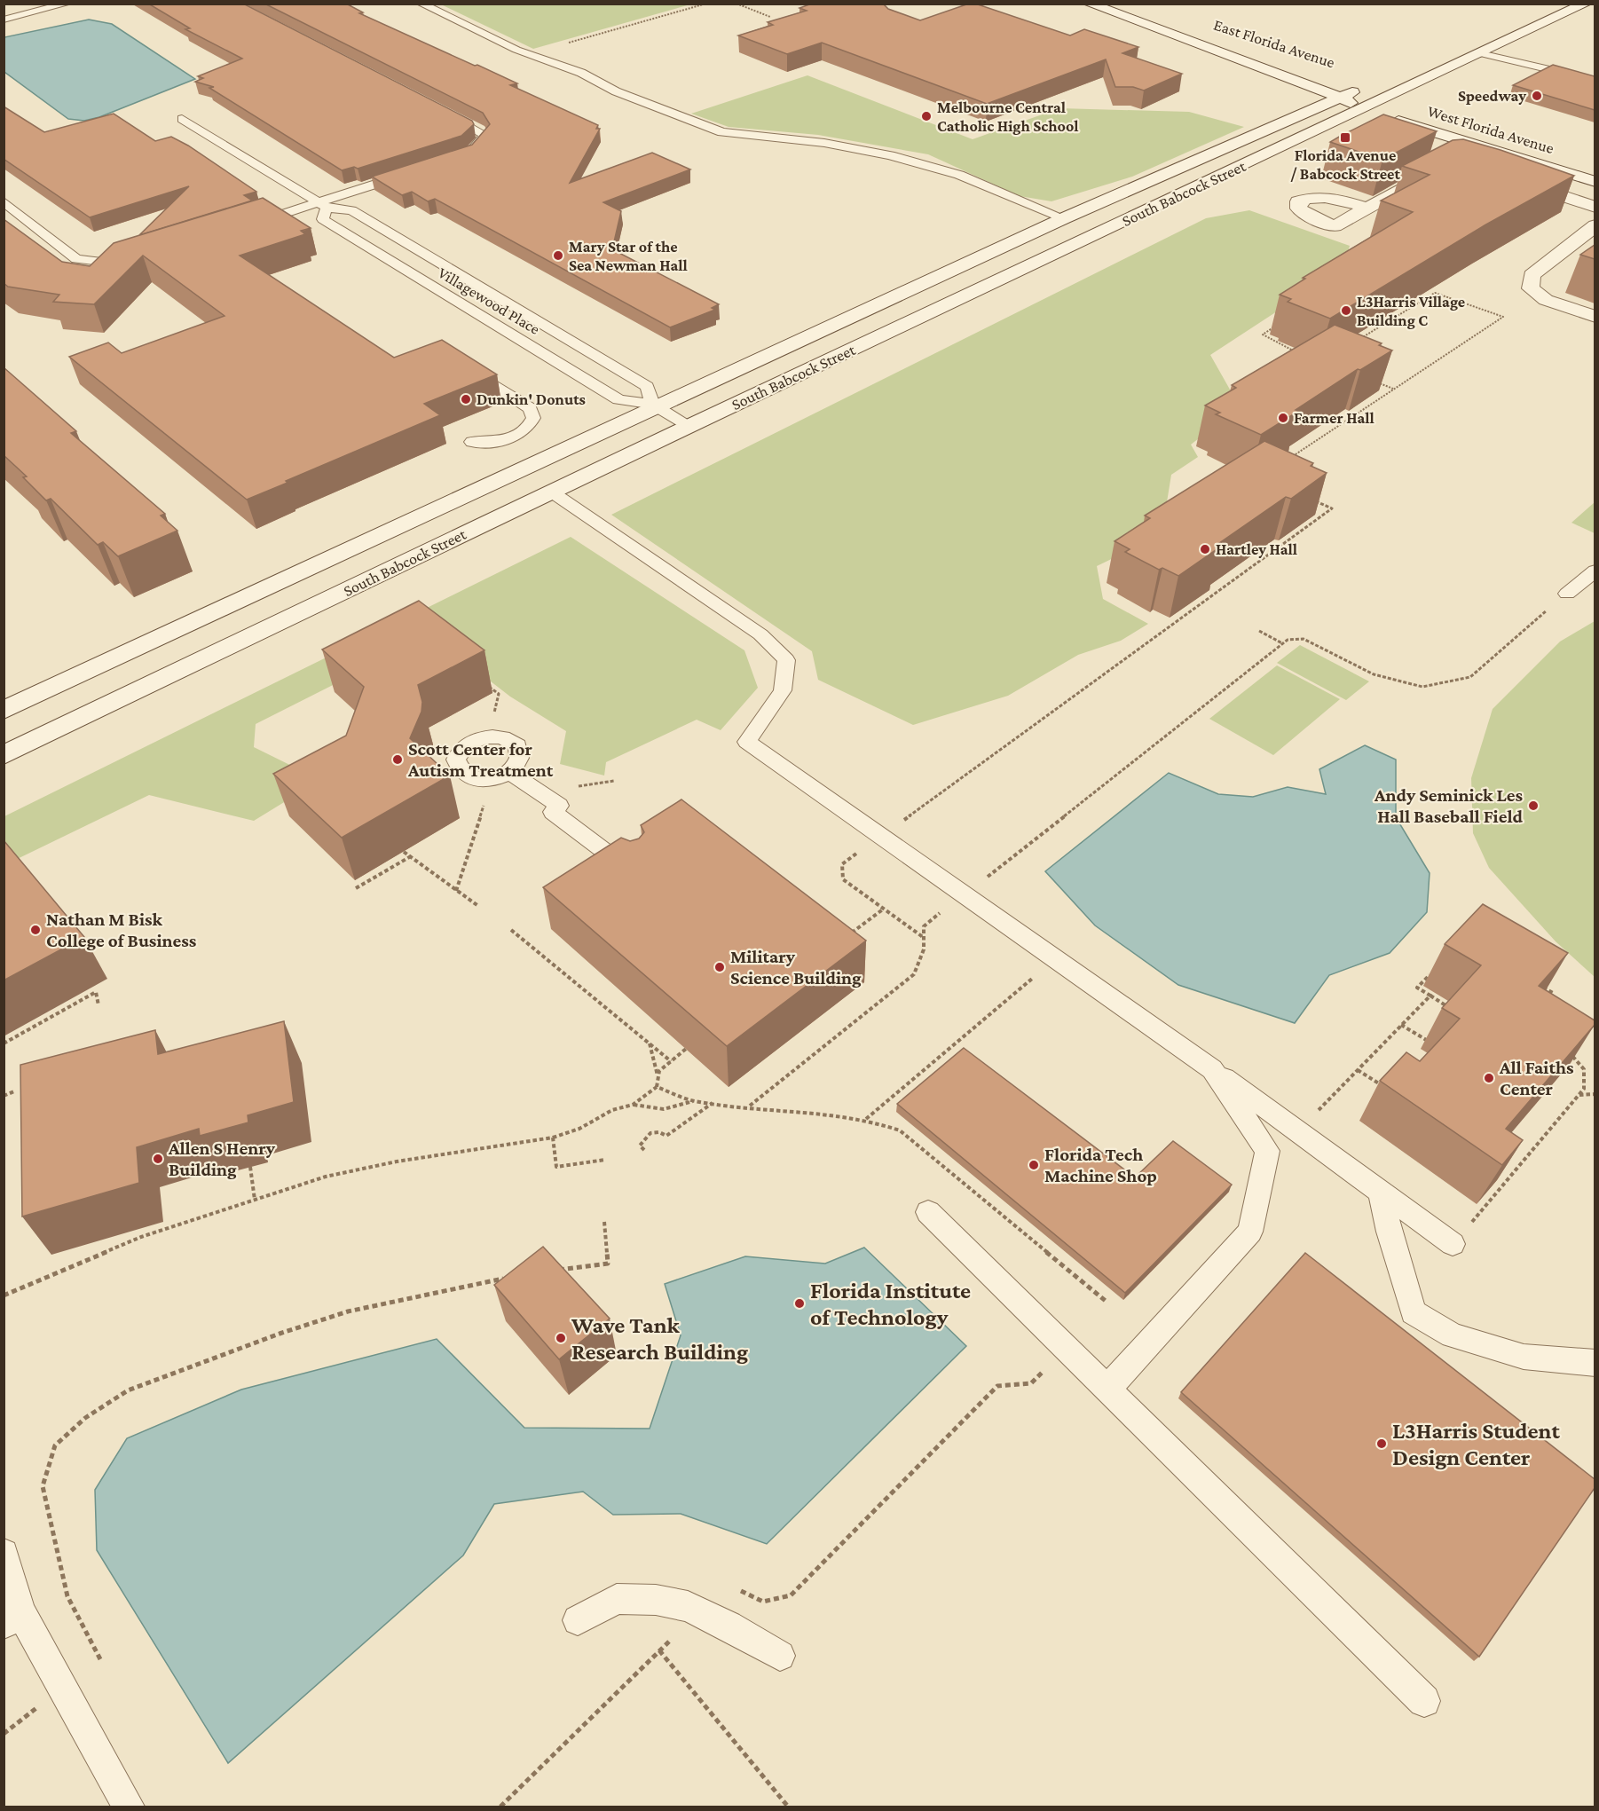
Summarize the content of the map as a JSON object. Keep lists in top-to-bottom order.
{
  "streets": {
    "main road": ["East Florida Avenue", "West Florida Avenue", "South Babcock Street"],
    "lane": ["Villagewood Place"]
  },
  "crossings": [
    ["East Florida Avenue", "West Florida Avenue"],
    ["East Florida Avenue", "South Babcock Street"],
    ["West Florida Avenue", "South Babcock Street"],
    ["South Babcock Street", "Villagewood Place"]
  ],
  "places": {
    "other": [
      "Speedway",
      "Melbourne Central Catholic High School",
      "Mary Star of the Sea Newman Hall",
      "L3Harris Village Building C",
      "Dunkin' Donuts",
      "Farmer Hall",
      "Hartley Hall",
      "Scott Center for Autism Treatment",
      "Andy Seminick Les Hall Baseball Field",
      "Nathan M Bisk College of Business",
      "Military Science Building",
      "All Faiths Center",
      "Allen S Henry Building",
      "Florida Tech Machine Shop",
      "Florida Institute of Technology",
      "Wave Tank Research Building",
      "L3Harris Student Design Center"
    ],
    "transit": ["Florida Avenue / Babcock Street"]
  }
}
